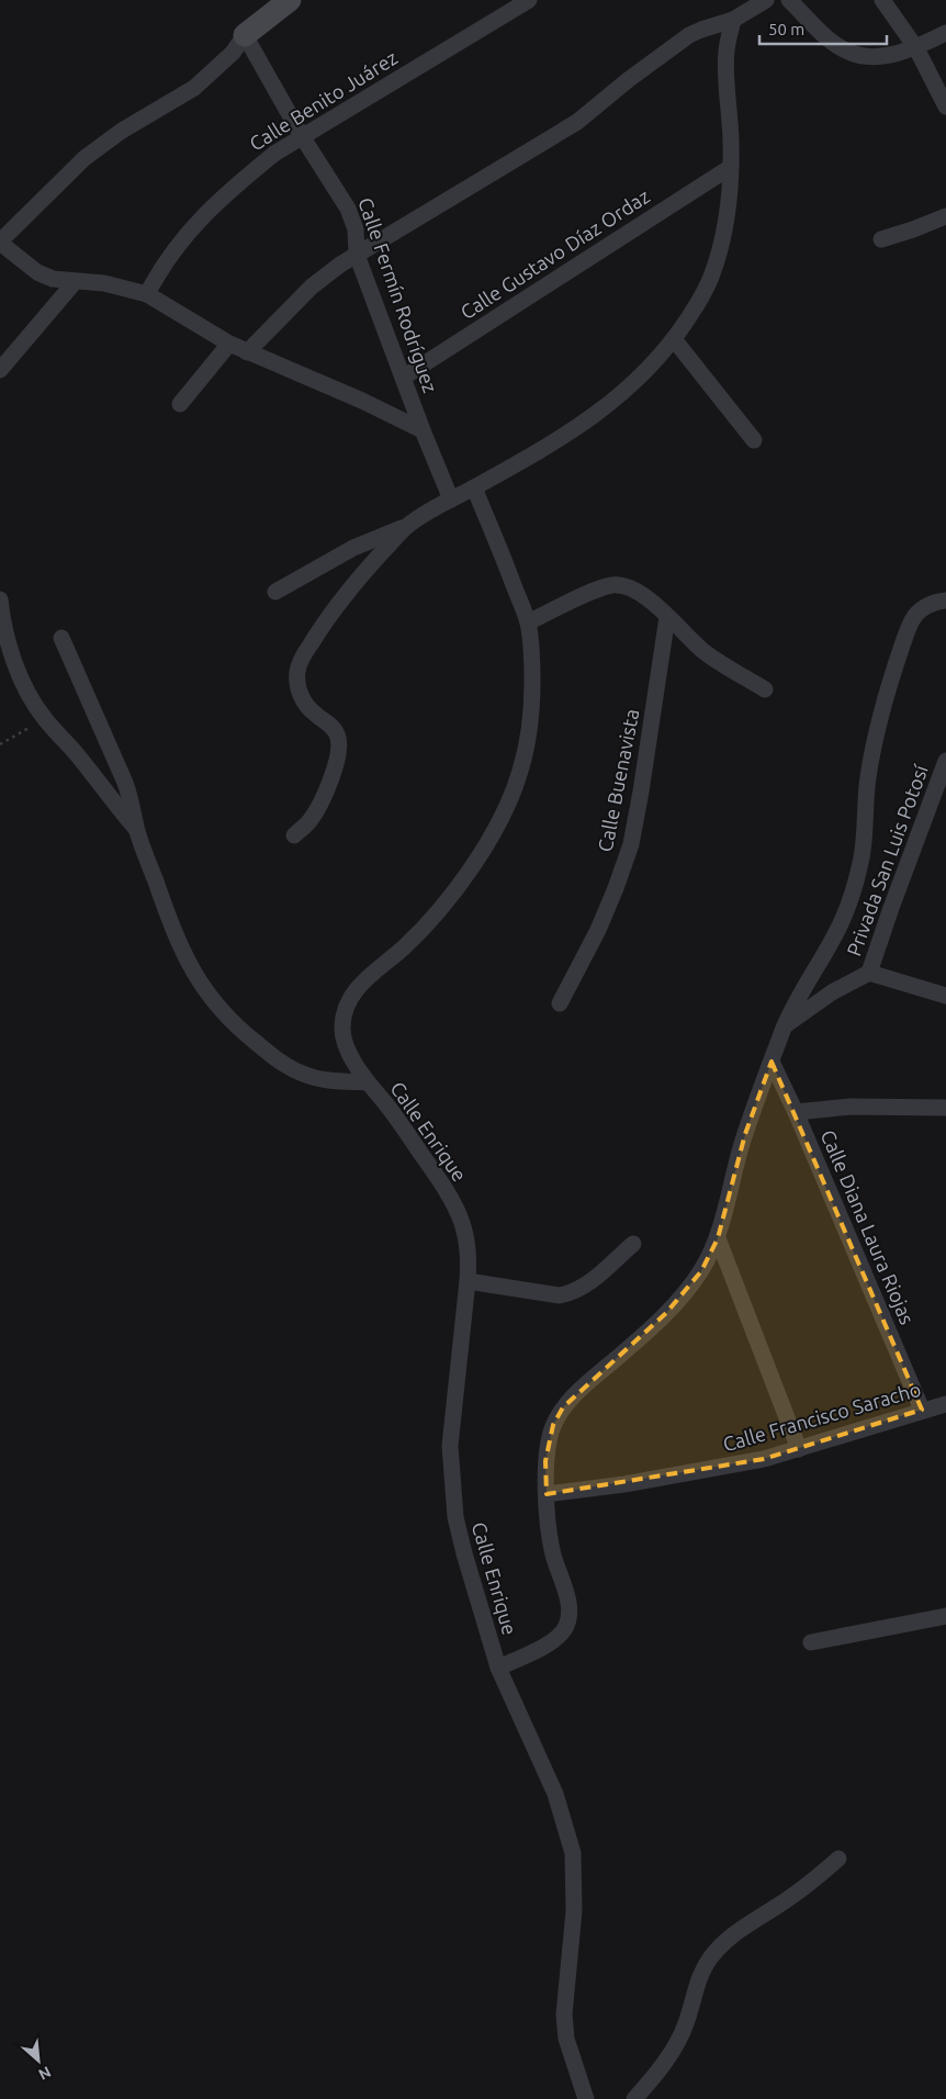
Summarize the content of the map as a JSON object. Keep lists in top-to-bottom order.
{
  "streets": {
    "street": [
      "Calle Benito Juárez",
      "Calle Gustavo Díaz Ordaz",
      "Calle Fermín Rodríguez",
      "Calle Buenavista",
      "Privada San Luis Potosí",
      "Calle Enrique",
      "Calle Diana Laura Riojas",
      "Calle Francisco Saracho"
    ]
  },
  "crossings": [
    ["Calle Benito Juárez", "Calle Fermín Rodríguez"],
    ["Calle Gustavo Díaz Ordaz", "Calle Fermín Rodríguez"],
    ["Calle Diana Laura Riojas", "Calle Francisco Saracho"]
  ],
  "scale_bar": "50 m",
  "north": "bottom right"
}
